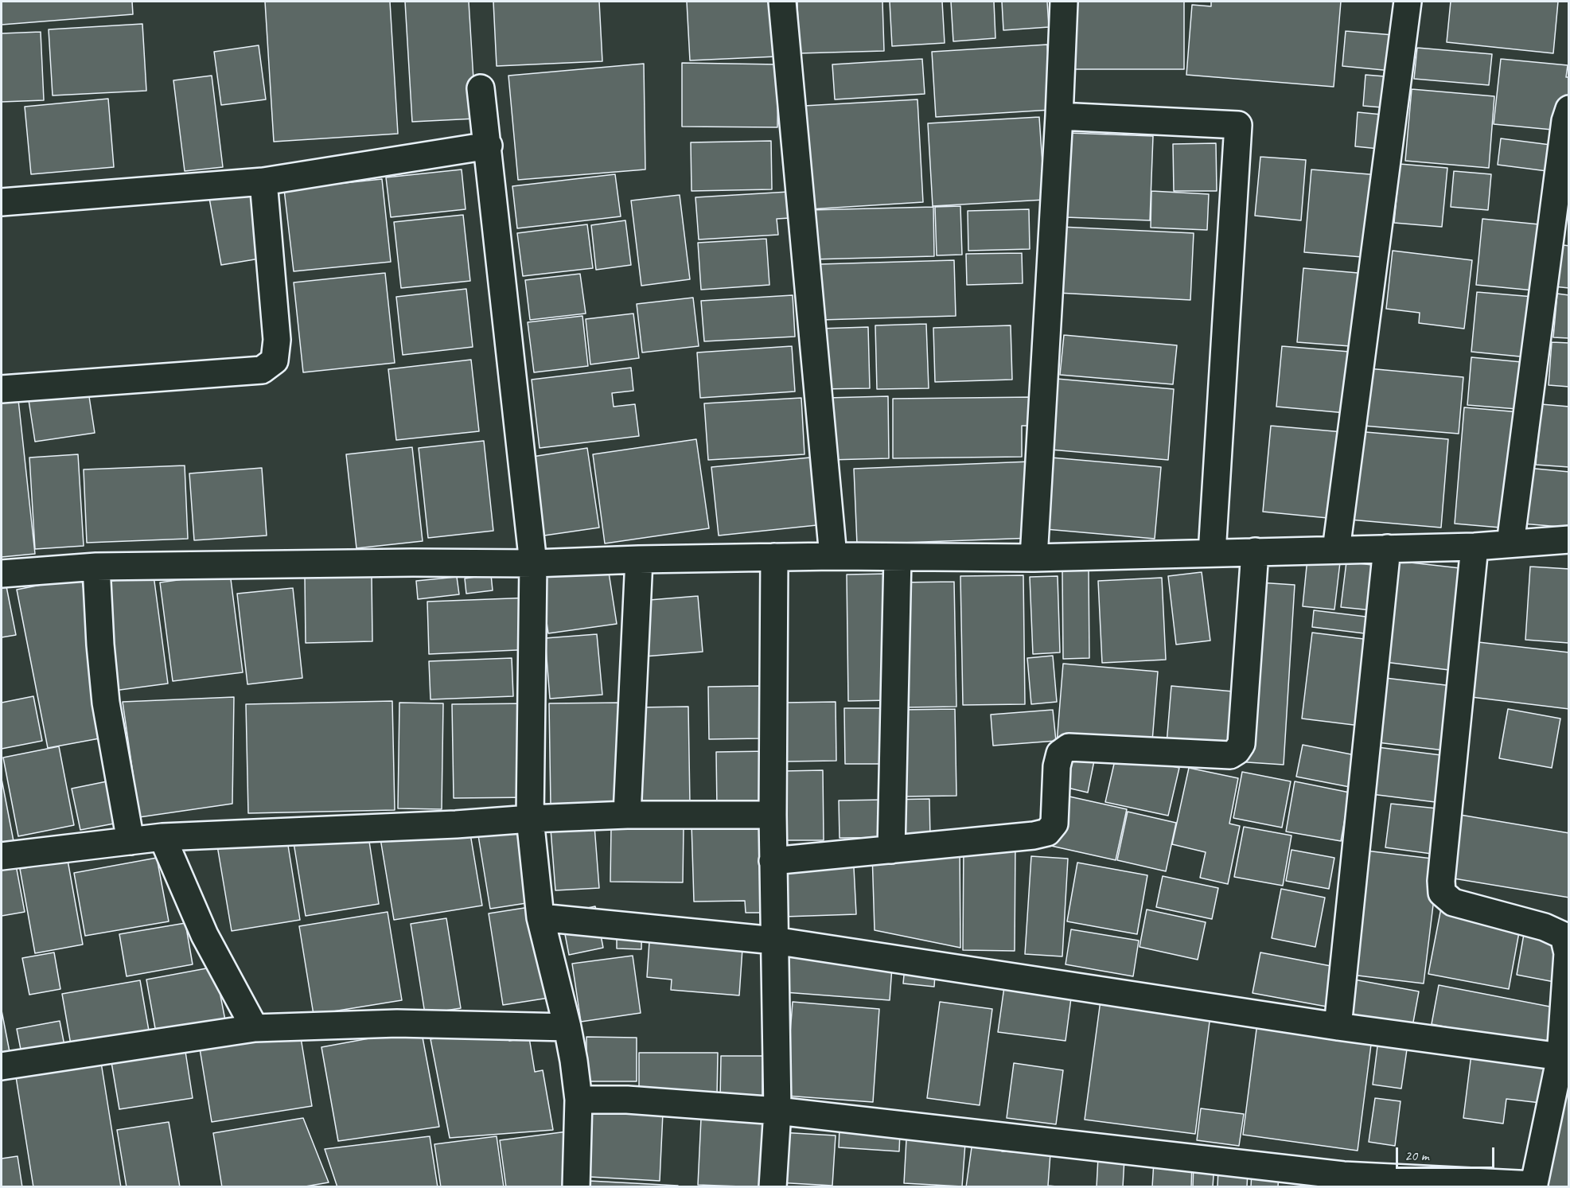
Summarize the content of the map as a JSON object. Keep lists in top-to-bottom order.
{
  "scale_bar": "20 m"
}
